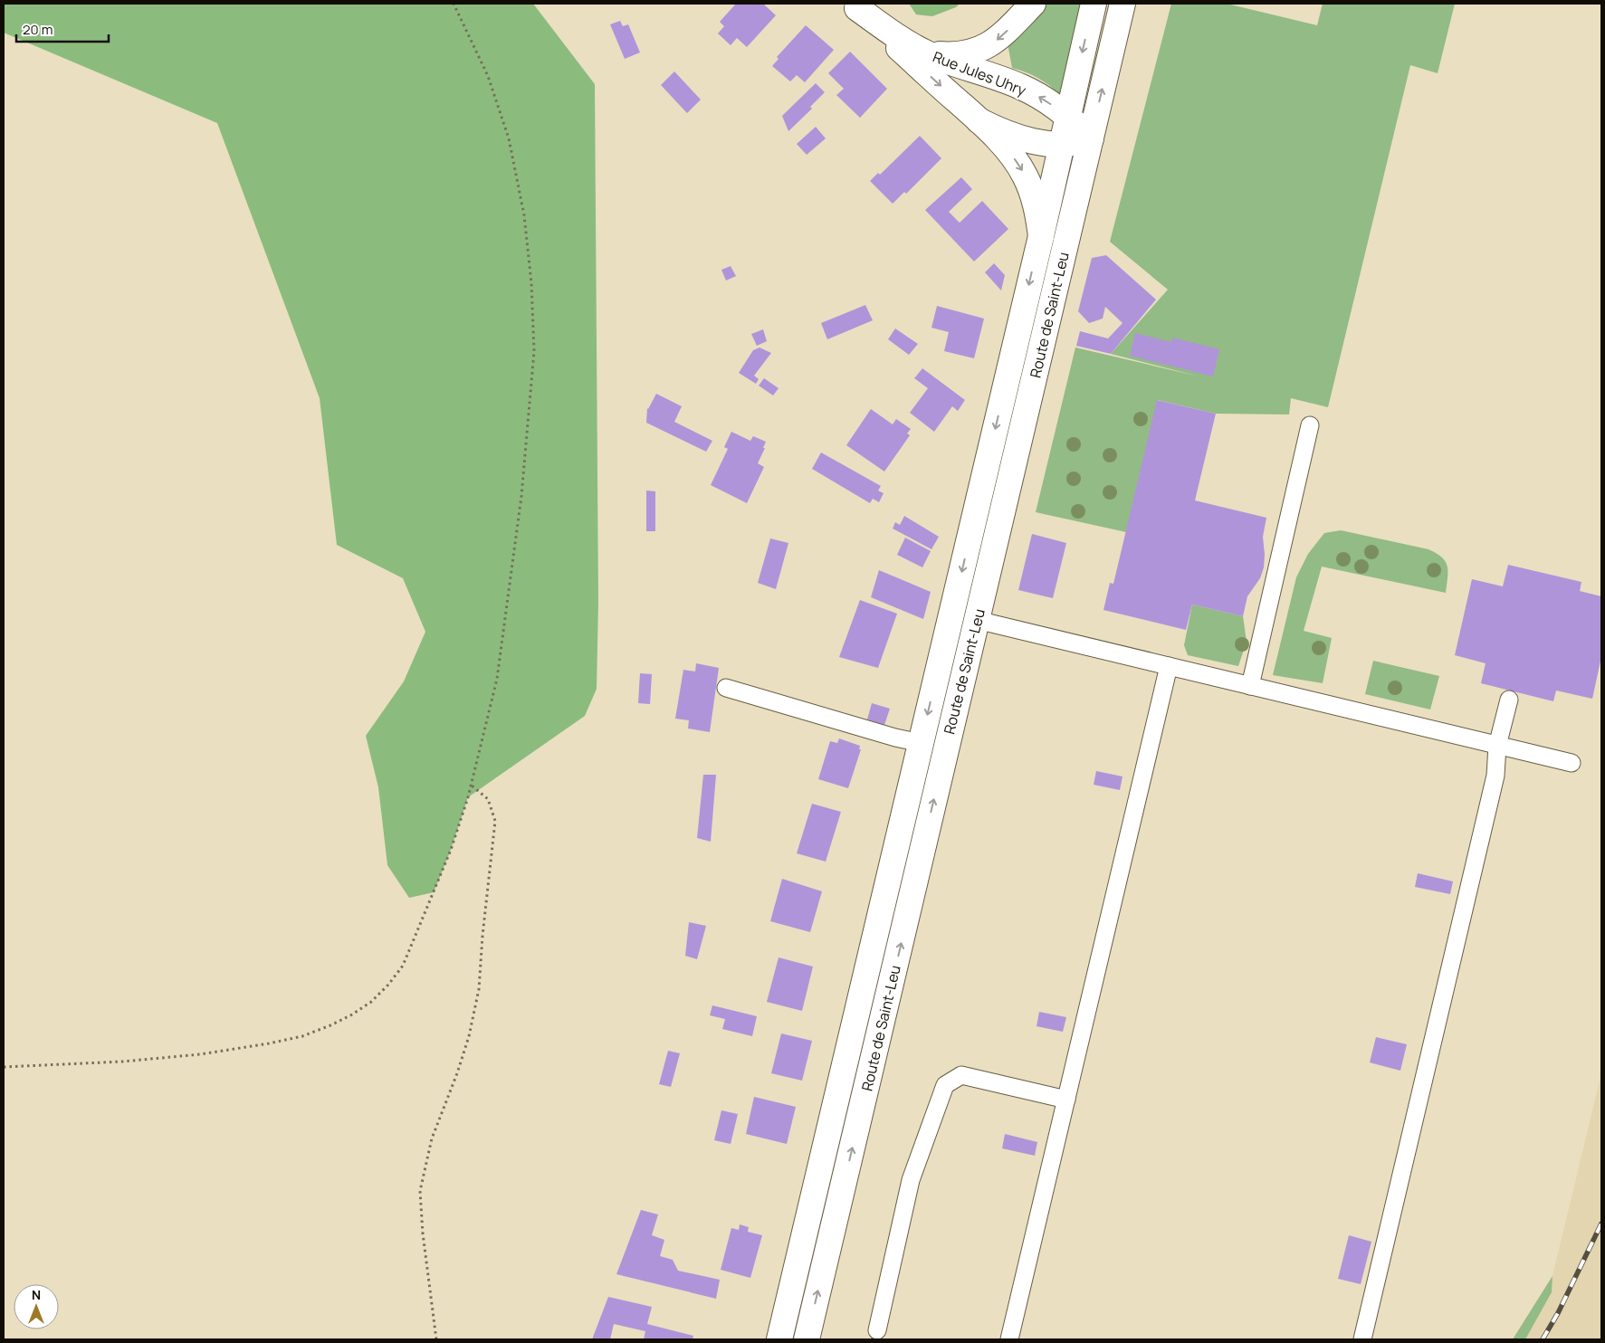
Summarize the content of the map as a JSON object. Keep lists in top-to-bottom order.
{
  "streets": {
    "main road": ["Rue Jules Uhry", "Route de Saint-Leu"]
  },
  "crossings": [
    ["Rue Jules Uhry", "Route de Saint-Leu"]
  ],
  "scale_bar": "20 m",
  "north": "top"
}
